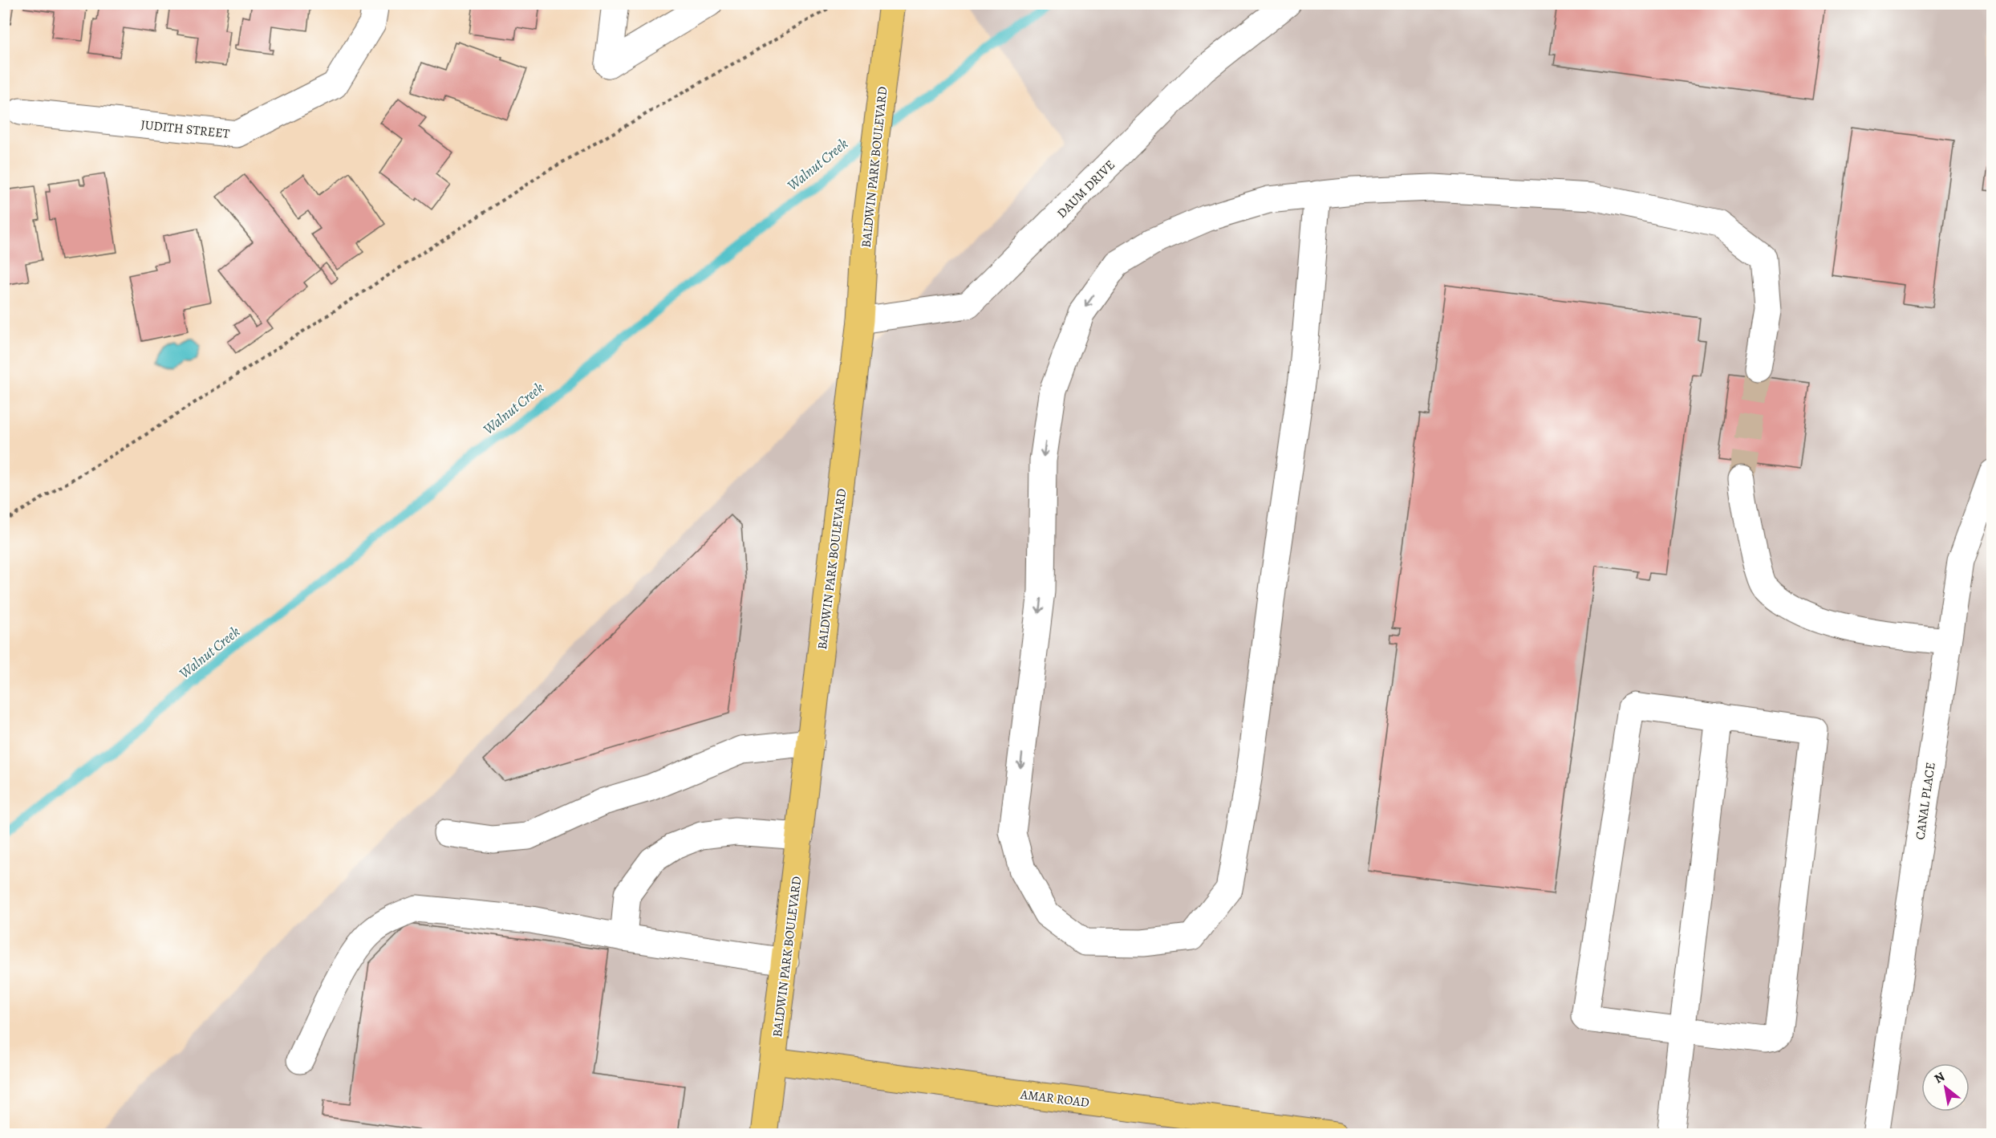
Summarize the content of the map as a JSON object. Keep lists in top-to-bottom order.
{
  "streets": {
    "main road": ["BALDWIN PARK BOULEVARD", "AMAR ROAD"],
    "street": ["JUDITH STREET", "DAUM DRIVE", "CANAL PLACE"]
  },
  "crossings": [
    ["BALDWIN PARK BOULEVARD", "DAUM DRIVE"],
    ["BALDWIN PARK BOULEVARD", "AMAR ROAD"]
  ],
  "water": ["Walnut Creek"],
  "north": "top left"
}
